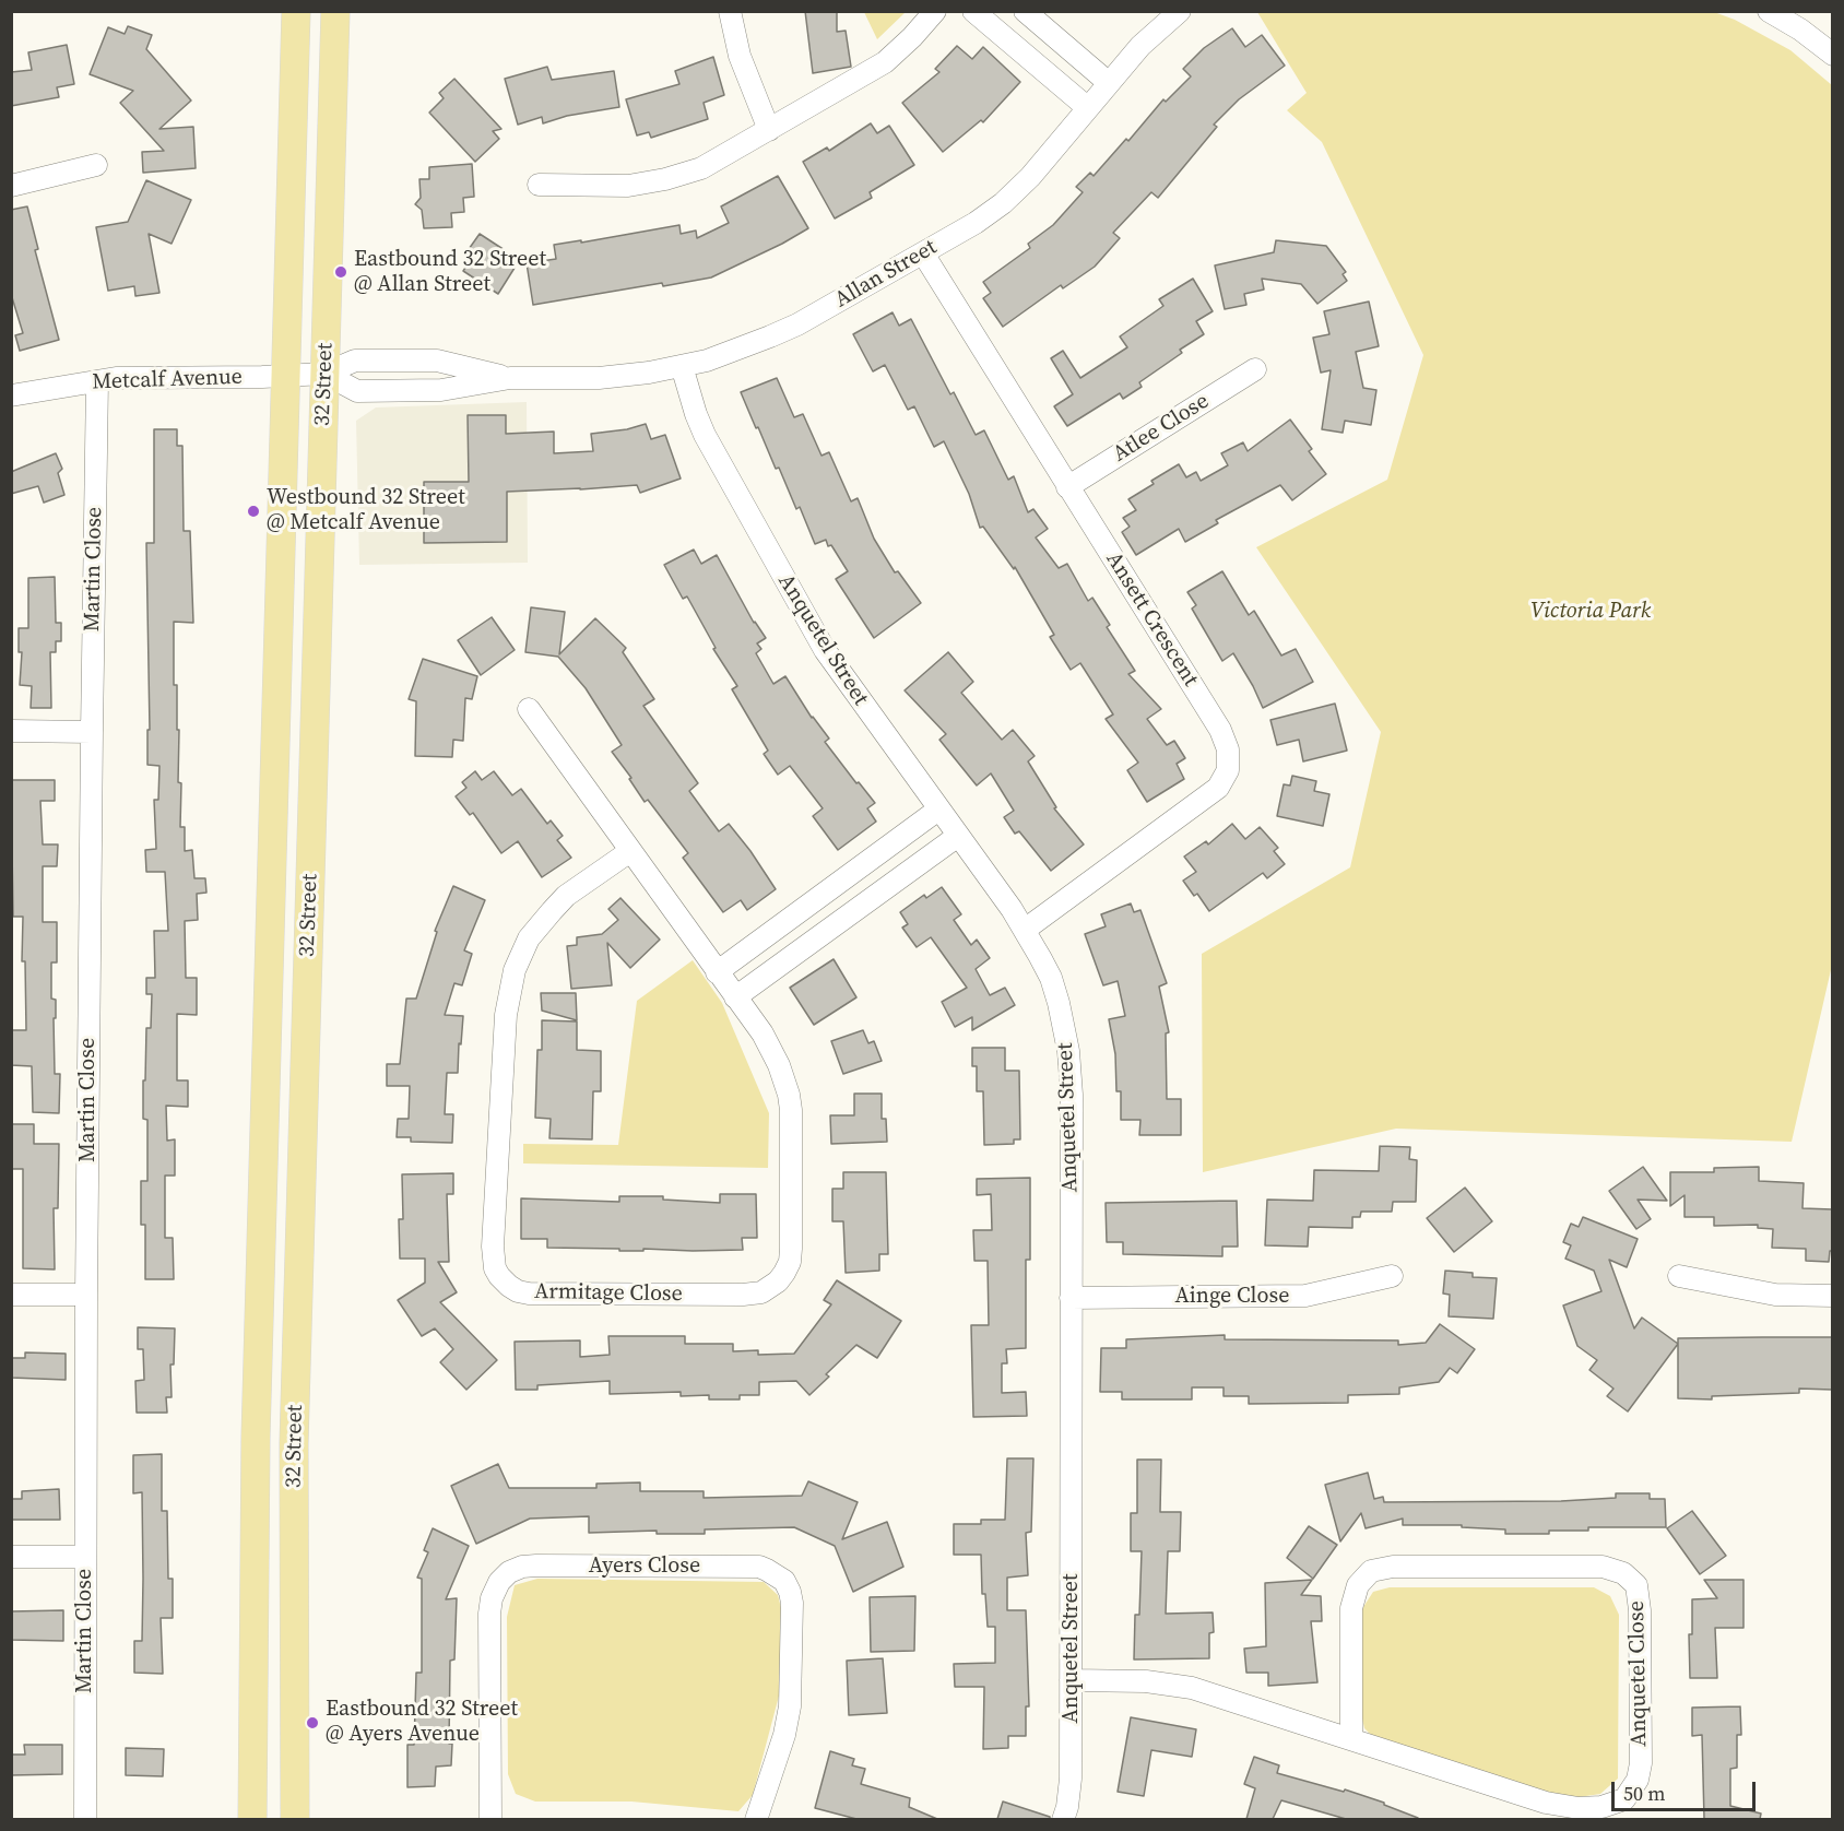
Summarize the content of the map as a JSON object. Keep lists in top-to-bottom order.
{
  "streets": {
    "main road": ["32 Street"],
    "street": [
      "Allan Street",
      "Metcalf Avenue",
      "Atlee Close",
      "Martin Close",
      "Ansett Crescent",
      "Anquetel Street",
      "Armitage Close",
      "Ainge Close",
      "Ayers Close",
      "Anquetel Close"
    ]
  },
  "crossings": [
    ["Allan Street", "Metcalf Avenue"],
    ["Allan Street", "32 Street"],
    ["Allan Street", "Ansett Crescent"],
    ["Allan Street", "Anquetel Street"],
    ["Metcalf Avenue", "32 Street"],
    ["Metcalf Avenue", "Martin Close"],
    ["Atlee Close", "Ansett Crescent"],
    ["Ansett Crescent", "Anquetel Street"],
    ["Anquetel Street", "Ainge Close"],
    ["Anquetel Street", "Anquetel Close"]
  ],
  "parks": ["Victoria Park"],
  "places": ["Eastbound 32 Street @ Allan Street", "Westbound 32 Street @ Metcalf Avenue", "Eastbound 32 Street @ Ayers Avenue"],
  "scale_bar": "50 m"
}
